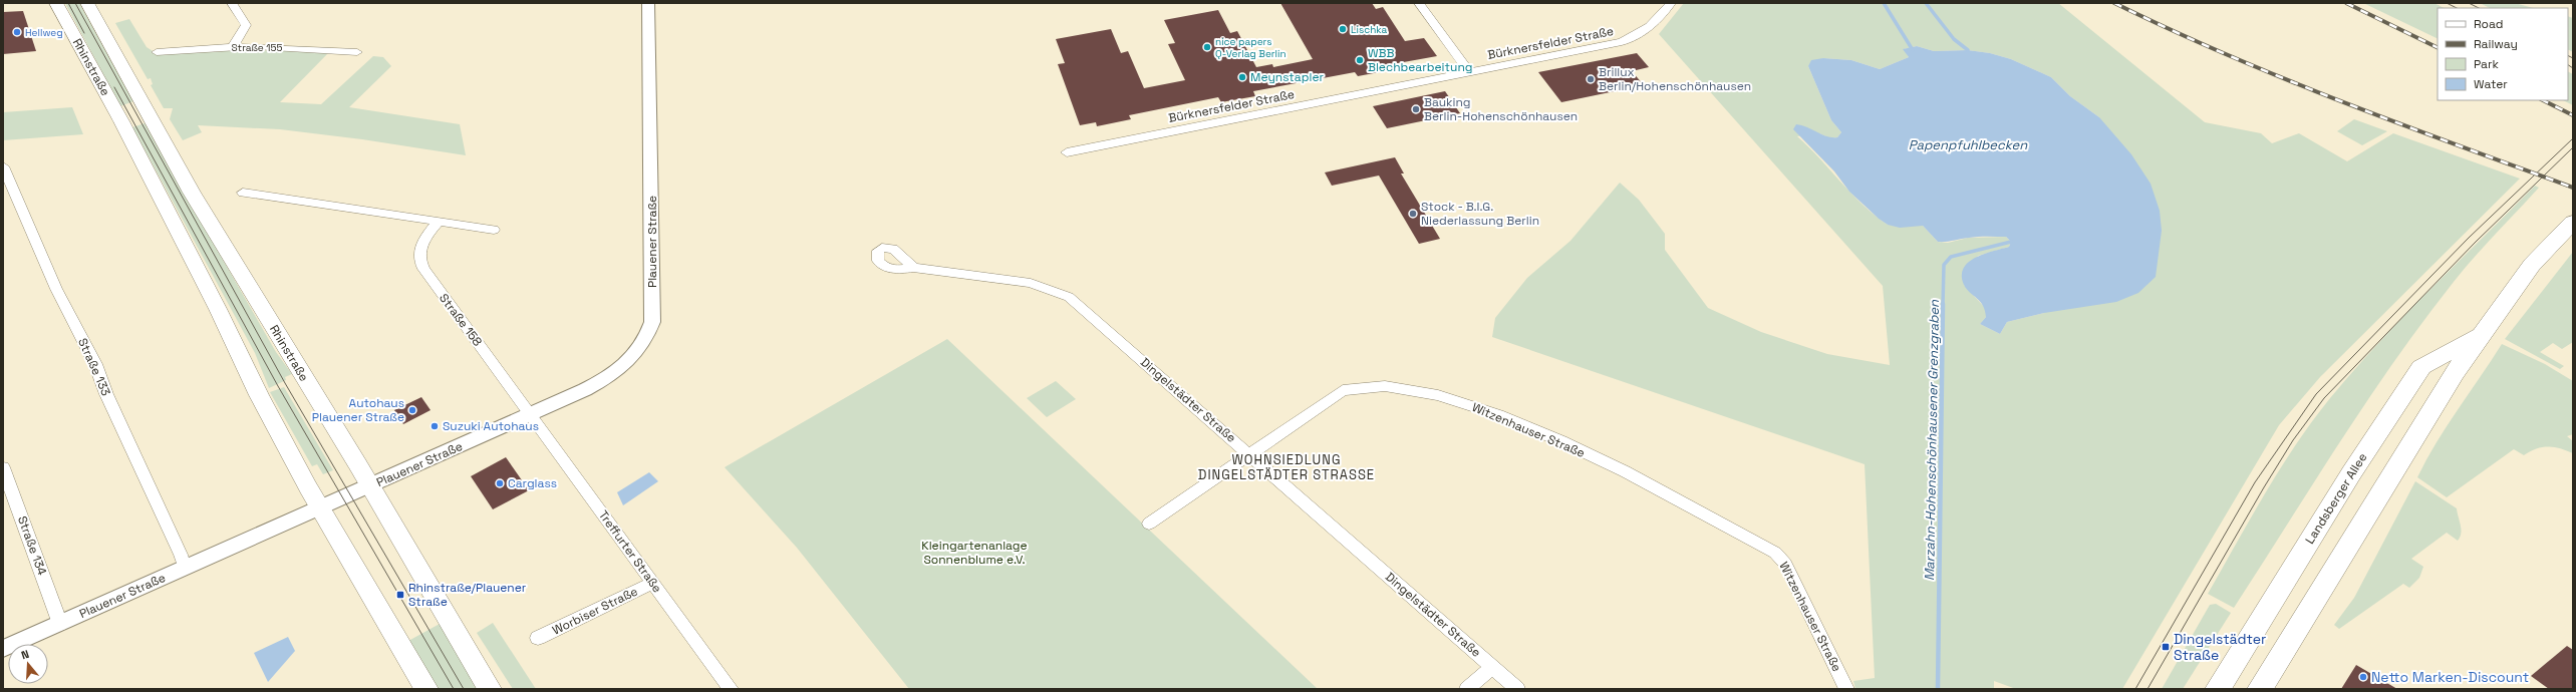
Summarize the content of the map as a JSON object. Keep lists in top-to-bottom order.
{
  "streets": {
    "main road": ["Rhinstraße", "Landsberger Allee"],
    "street": [
      "Bürknersfelder Straße",
      "Straße 155",
      "Plauener Straße",
      "Straße 158",
      "Straße 133",
      "Dingelstädter Straße",
      "Witzenhauser Straße",
      "Straße 134",
      "Treffurter Straße",
      "Worbiser Straße"
    ]
  },
  "crossings": [
    ["Rhinstraße", "Plauener Straße"],
    ["Plauener Straße", "Straße 158"],
    ["Plauener Straße", "Straße 133"],
    ["Plauener Straße", "Straße 134"],
    ["Plauener Straße", "Treffurter Straße"],
    ["Straße 158", "Treffurter Straße"],
    ["Dingelstädter Straße", "Witzenhauser Straße"],
    ["Treffurter Straße", "Worbiser Straße"]
  ],
  "districts": ["WOHNSIEDLUNG DINGELSTÄDTER STRASSE"],
  "water": ["Papenpfuhlbecken", "Marzahn-Hohenschönhausener Grenzgraben"],
  "parks": ["Kleingartenanlage Sonnenblume e.V."],
  "places": {
    "other": [
      "Lischka",
      "Hellweg",
      "nice papers Q-Verlag Berlin",
      "WBB Blechbearbeitung",
      "Meynstapler",
      "Brillux Berlin/Hohenschönhausen",
      "Bauking Berlin-Hohenschönhausen",
      "Stock - B.I.G. Niederlassung Berlin",
      "Autohaus Plauener Straße",
      "Suzuki Autohaus",
      "Carglass",
      "Netto Marken-Discount"
    ],
    "transit": ["Rhinstraße/Plauener Straße", "Dingelstädter Straße"]
  },
  "legend": [
    "Road",
    "Railway",
    "Park",
    "Water"
  ],
  "north": "top"
}
